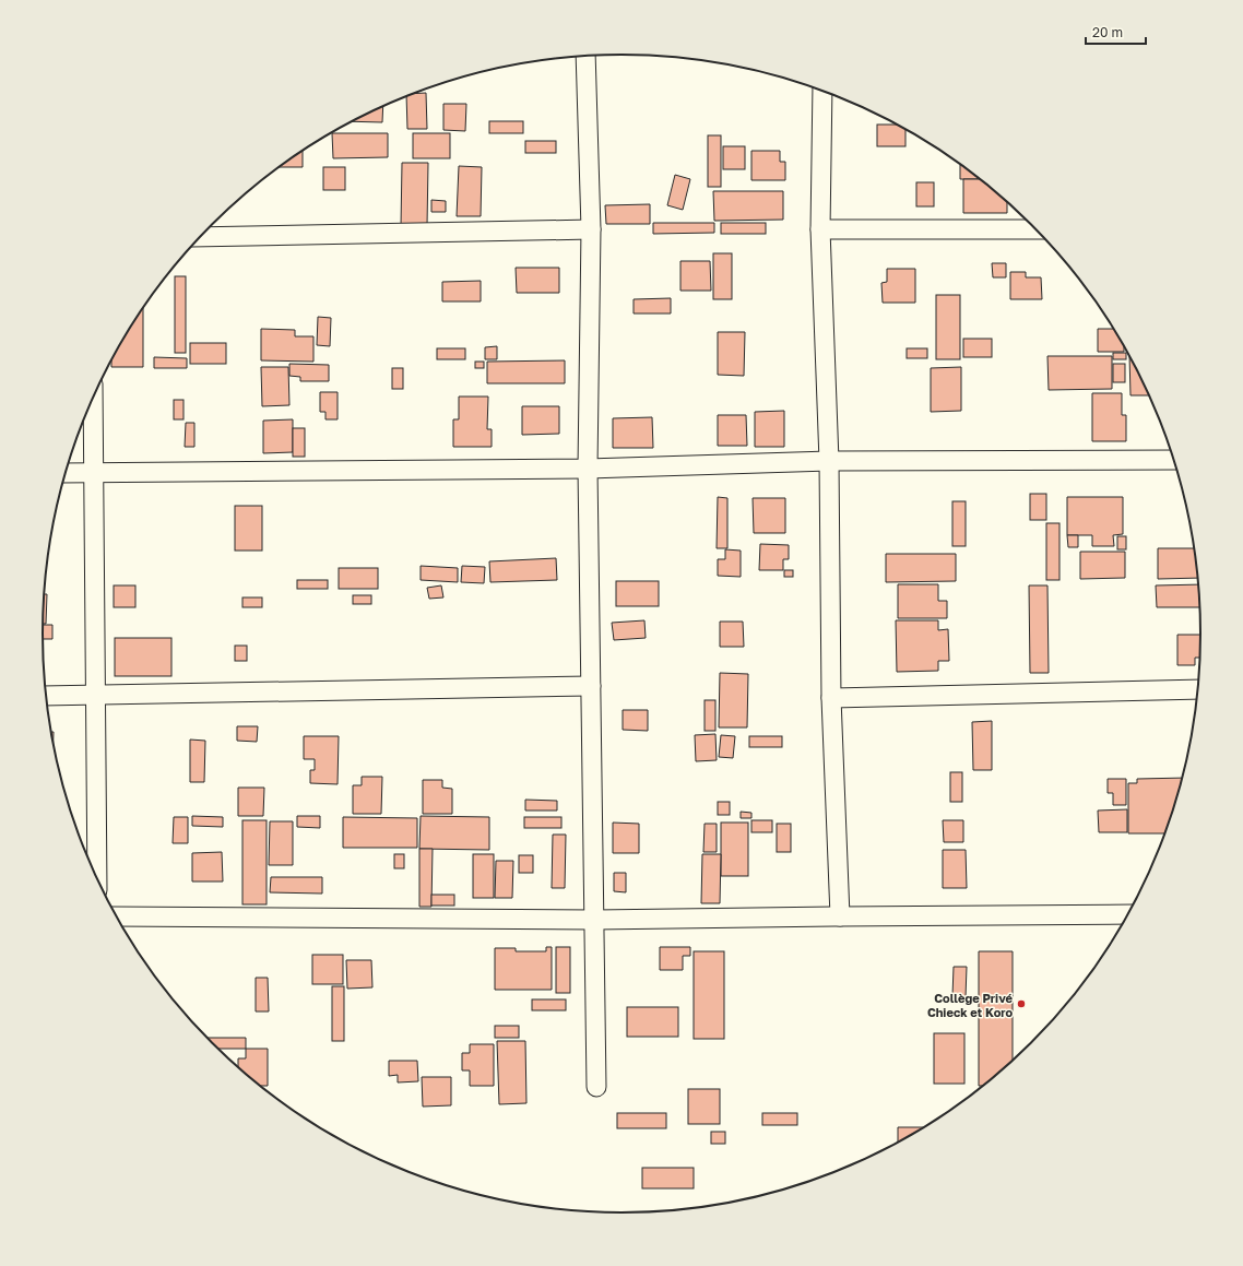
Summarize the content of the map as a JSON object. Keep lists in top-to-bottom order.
{
  "places": ["Collège Privé Chieck et Koro"],
  "scale_bar": "20 m"
}
